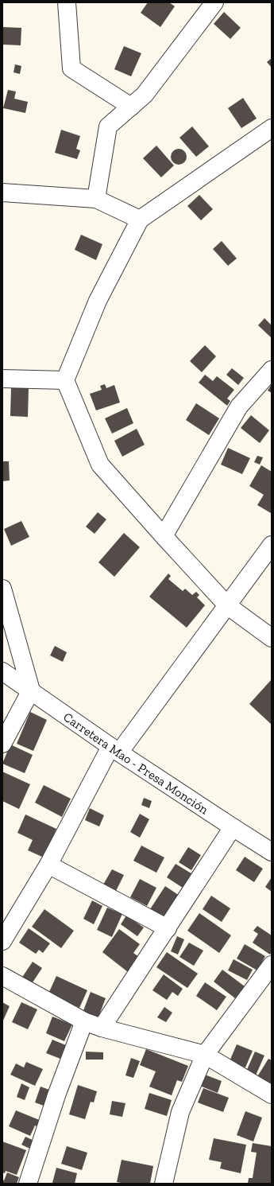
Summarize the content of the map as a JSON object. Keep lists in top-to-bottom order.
{
  "streets": {
    "street": ["Carretera Mao - Presa Monción"]
  }
}
